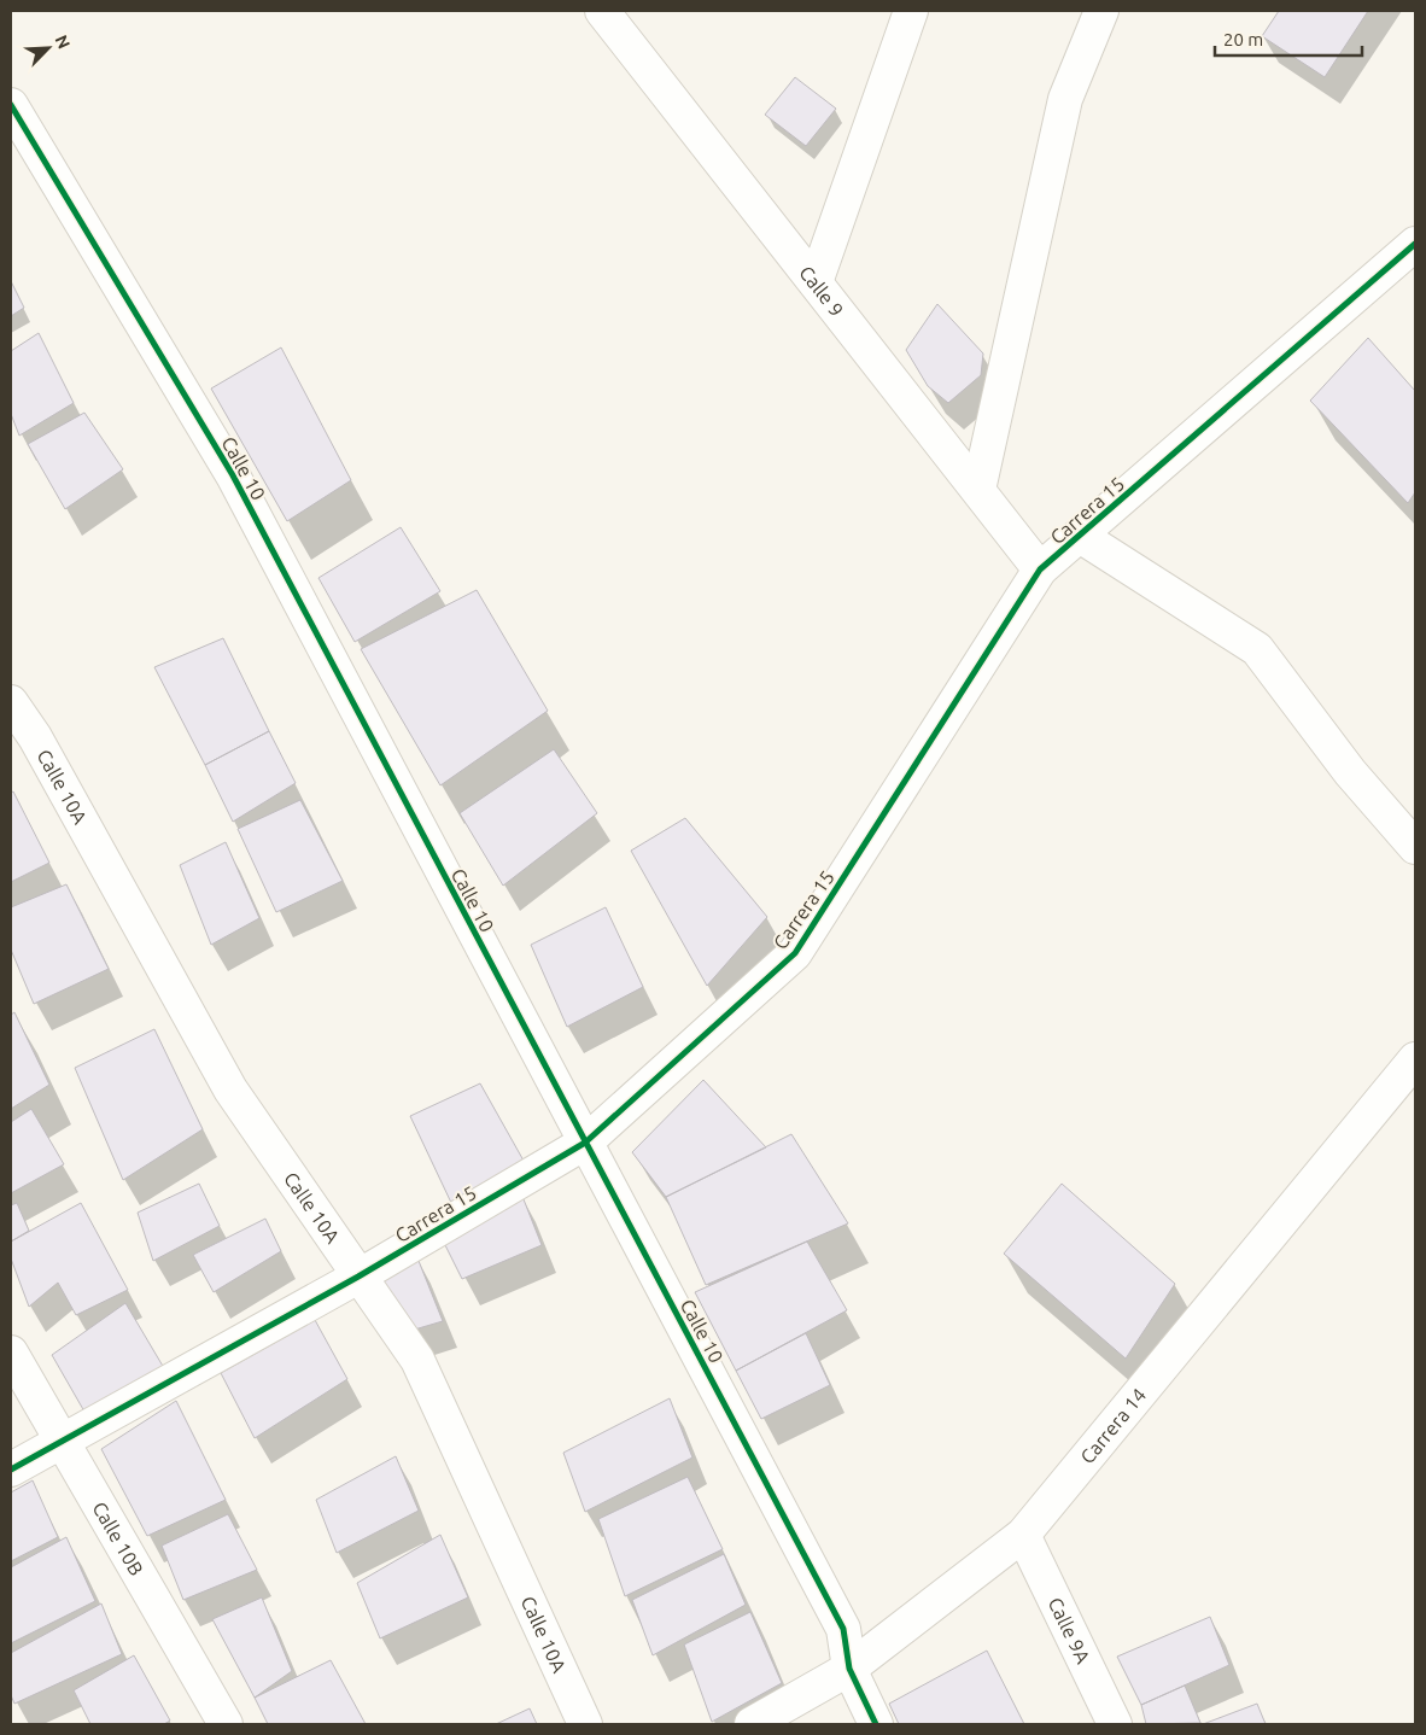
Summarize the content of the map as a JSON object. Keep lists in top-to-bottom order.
{
  "streets": {
    "street": [
      "Calle 9",
      "Calle 10",
      "Carrera 15",
      "Calle 10A",
      "Carrera 14",
      "Calle 10B",
      "Calle 9A"
    ]
  },
  "crossings": [
    ["Calle 9", "Carrera 15"],
    ["Calle 10", "Carrera 15"],
    ["Calle 10", "Carrera 14"],
    ["Carrera 15", "Calle 10A"],
    ["Carrera 15", "Calle 10B"],
    ["Carrera 14", "Calle 9A"]
  ],
  "scale_bar": "20 m",
  "north": "top right"
}
